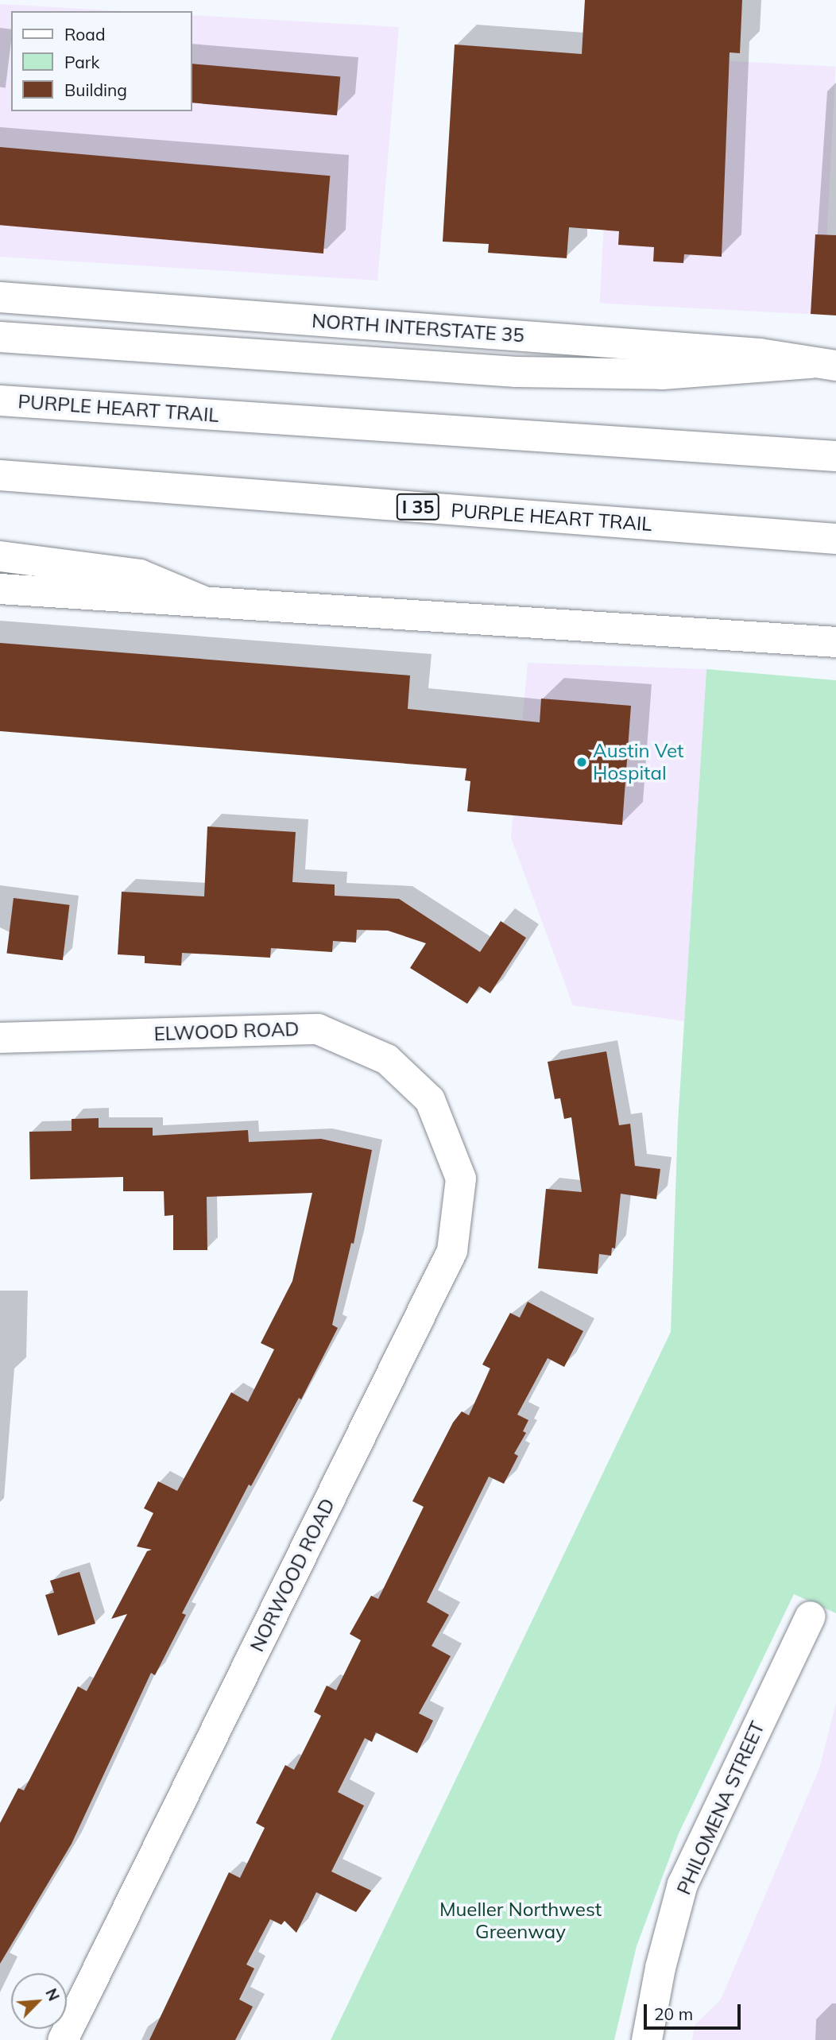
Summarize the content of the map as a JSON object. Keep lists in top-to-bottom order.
{
  "streets": {
    "main road": [
      "NORTH INTERSTATE 35",
      "PURPLE HEART TRAIL",
      "I 35",
      "ELWOOD ROAD",
      "NORWOOD ROAD",
      "PHILOMENA STREET"
    ]
  },
  "crossings": [
    ["ELWOOD ROAD", "NORWOOD ROAD"]
  ],
  "parks": ["Mueller Northwest Greenway"],
  "places": ["Austin Vet Hospital"],
  "legend": ["Road", "Park", "Building"],
  "scale_bar": "20 m",
  "north": "top right"
}
